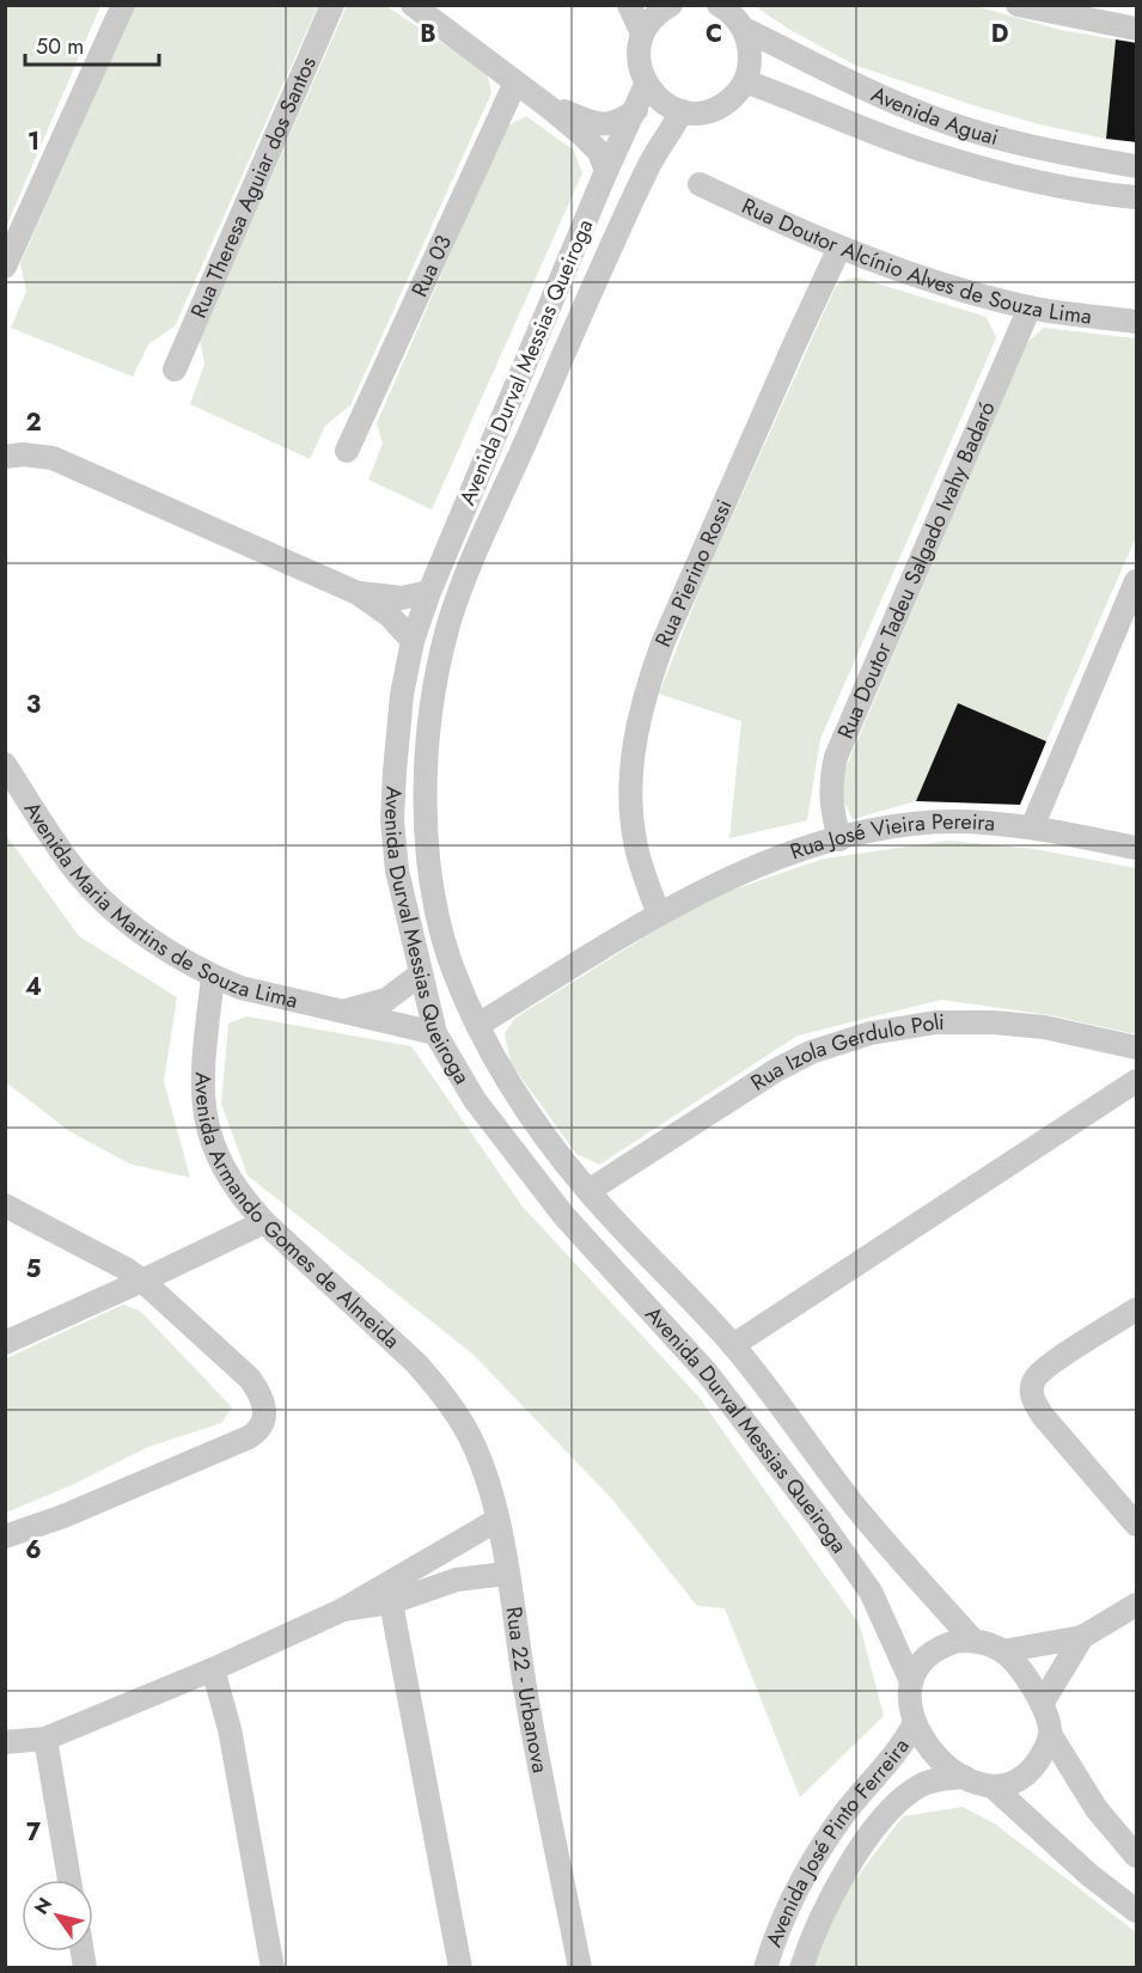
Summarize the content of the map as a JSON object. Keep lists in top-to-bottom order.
{
  "streets": {
    "street": [
      "Avenida Aguai",
      "Rua Theresa Aguiar dos Santos",
      "Rua Doutor Alcínio Alves de Souza Lima",
      "Rua 03",
      "Avenida Durval Messias Queiroga",
      "Rua Doutor Tadeu Salgado Ivahy Badaró",
      "Rua Pierino Rossi",
      "Rua José Vieira Pereira",
      "Avenida Maria Martins de Souza Lima",
      "Rua Izola Gerdulo Poli",
      "Avenida Armando Gomes de Almeida",
      "Rua 22 - Urbanova",
      "Avenida José Pinto Ferreira"
    ]
  },
  "crossings": [
    ["Rua Doutor Alcínio Alves de Souza Lima", "Rua Doutor Tadeu Salgado Ivahy Badaró"],
    ["Rua Doutor Alcínio Alves de Souza Lima", "Rua Pierino Rossi"],
    ["Avenida Durval Messias Queiroga", "Rua José Vieira Pereira"],
    ["Avenida Durval Messias Queiroga", "Avenida Maria Martins de Souza Lima"],
    ["Avenida Durval Messias Queiroga", "Rua Izola Gerdulo Poli"],
    ["Avenida Durval Messias Queiroga", "Avenida José Pinto Ferreira"],
    ["Rua Doutor Tadeu Salgado Ivahy Badaró", "Rua José Vieira Pereira"],
    ["Rua Pierino Rossi", "Rua José Vieira Pereira"],
    ["Avenida Maria Martins de Souza Lima", "Avenida Armando Gomes de Almeida"],
    ["Avenida Armando Gomes de Almeida", "Rua 22 - Urbanova"]
  ],
  "scale_bar": "50 m",
  "north": "top left",
  "grid": {
    "columns": ["B", "C", "D"],
    "rows": [
      "1",
      "2",
      "3",
      "4",
      "5",
      "6",
      "7"
    ]
  }
}
